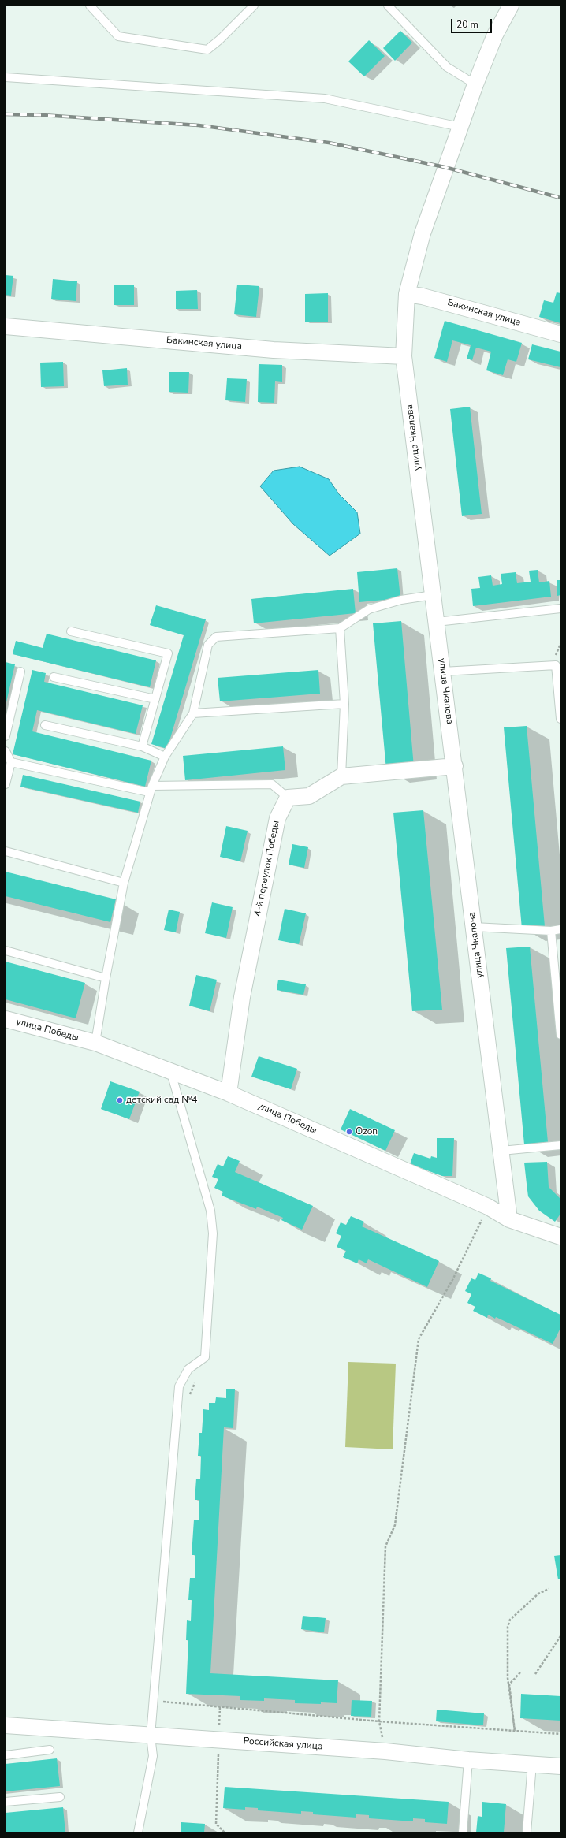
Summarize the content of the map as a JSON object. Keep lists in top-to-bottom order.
{
  "streets": {
    "street": [
      "Бакинская улица",
      "улица Чкалова",
      "4-й переулок Победы",
      "улица Победы",
      "Российская улица"
    ]
  },
  "crossings": [
    ["Бакинская улица", "улица Чкалова"],
    ["улица Чкалова", "улица Победы"],
    ["4-й переулок Победы", "улица Победы"]
  ],
  "places": ["детский сад №4", "Ozon"],
  "scale_bar": "20 m"
}
